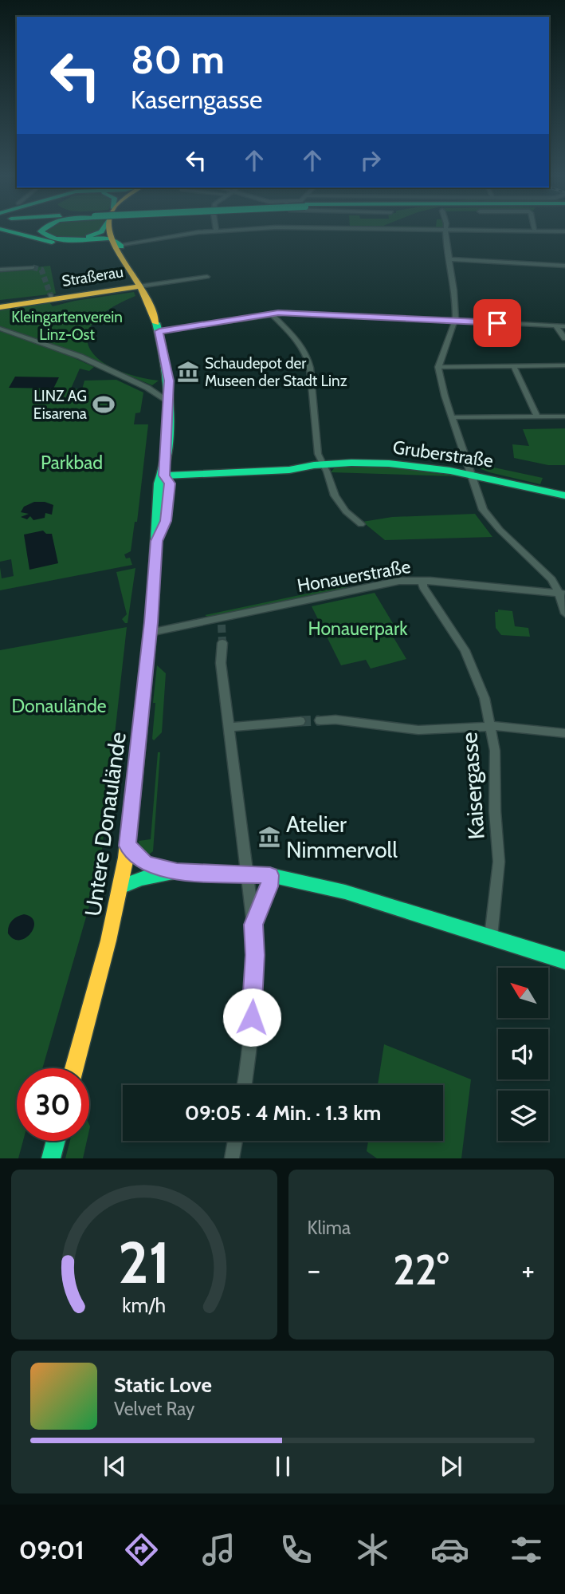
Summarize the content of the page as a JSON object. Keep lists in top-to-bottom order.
{
  "streets": {
    "main road": ["Straßerau", "Gruberstraße", "Untere Donaulände"],
    "street": ["Honauerstraße", "Kaisergasse"]
  },
  "crossings": [
    ["Straßerau", "Untere Donaulände"],
    ["Gruberstraße", "Untere Donaulände"],
    ["Honauerstraße", "Kaisergasse"],
    ["Honauerstraße", "Untere Donaulände"]
  ],
  "parks": [
    "Kleingartenverein Linz-Ost",
    "Parkbad",
    "Honauerpark",
    "Donaulände"
  ],
  "places": {
    "museum": ["Schaudepot der Museen der Stadt Linz", "Atelier Nimmervoll"],
    "sports": ["LINZ AG Eisarena"]
  },
  "north": "top left",
  "page": {
    "turn": ["80 m", "Kaserngasse"],
    "limit": "30",
    "trip": "09:05 · 4 Min. · 1.3 km",
    "tile": "Klima",
    "heat": ["−", "22°", "+"],
    "song": ["Static Love", "Velvet Ray"],
    "tabs": "09:01",
    "gauge": ["21", "km/h"]
  }
}
